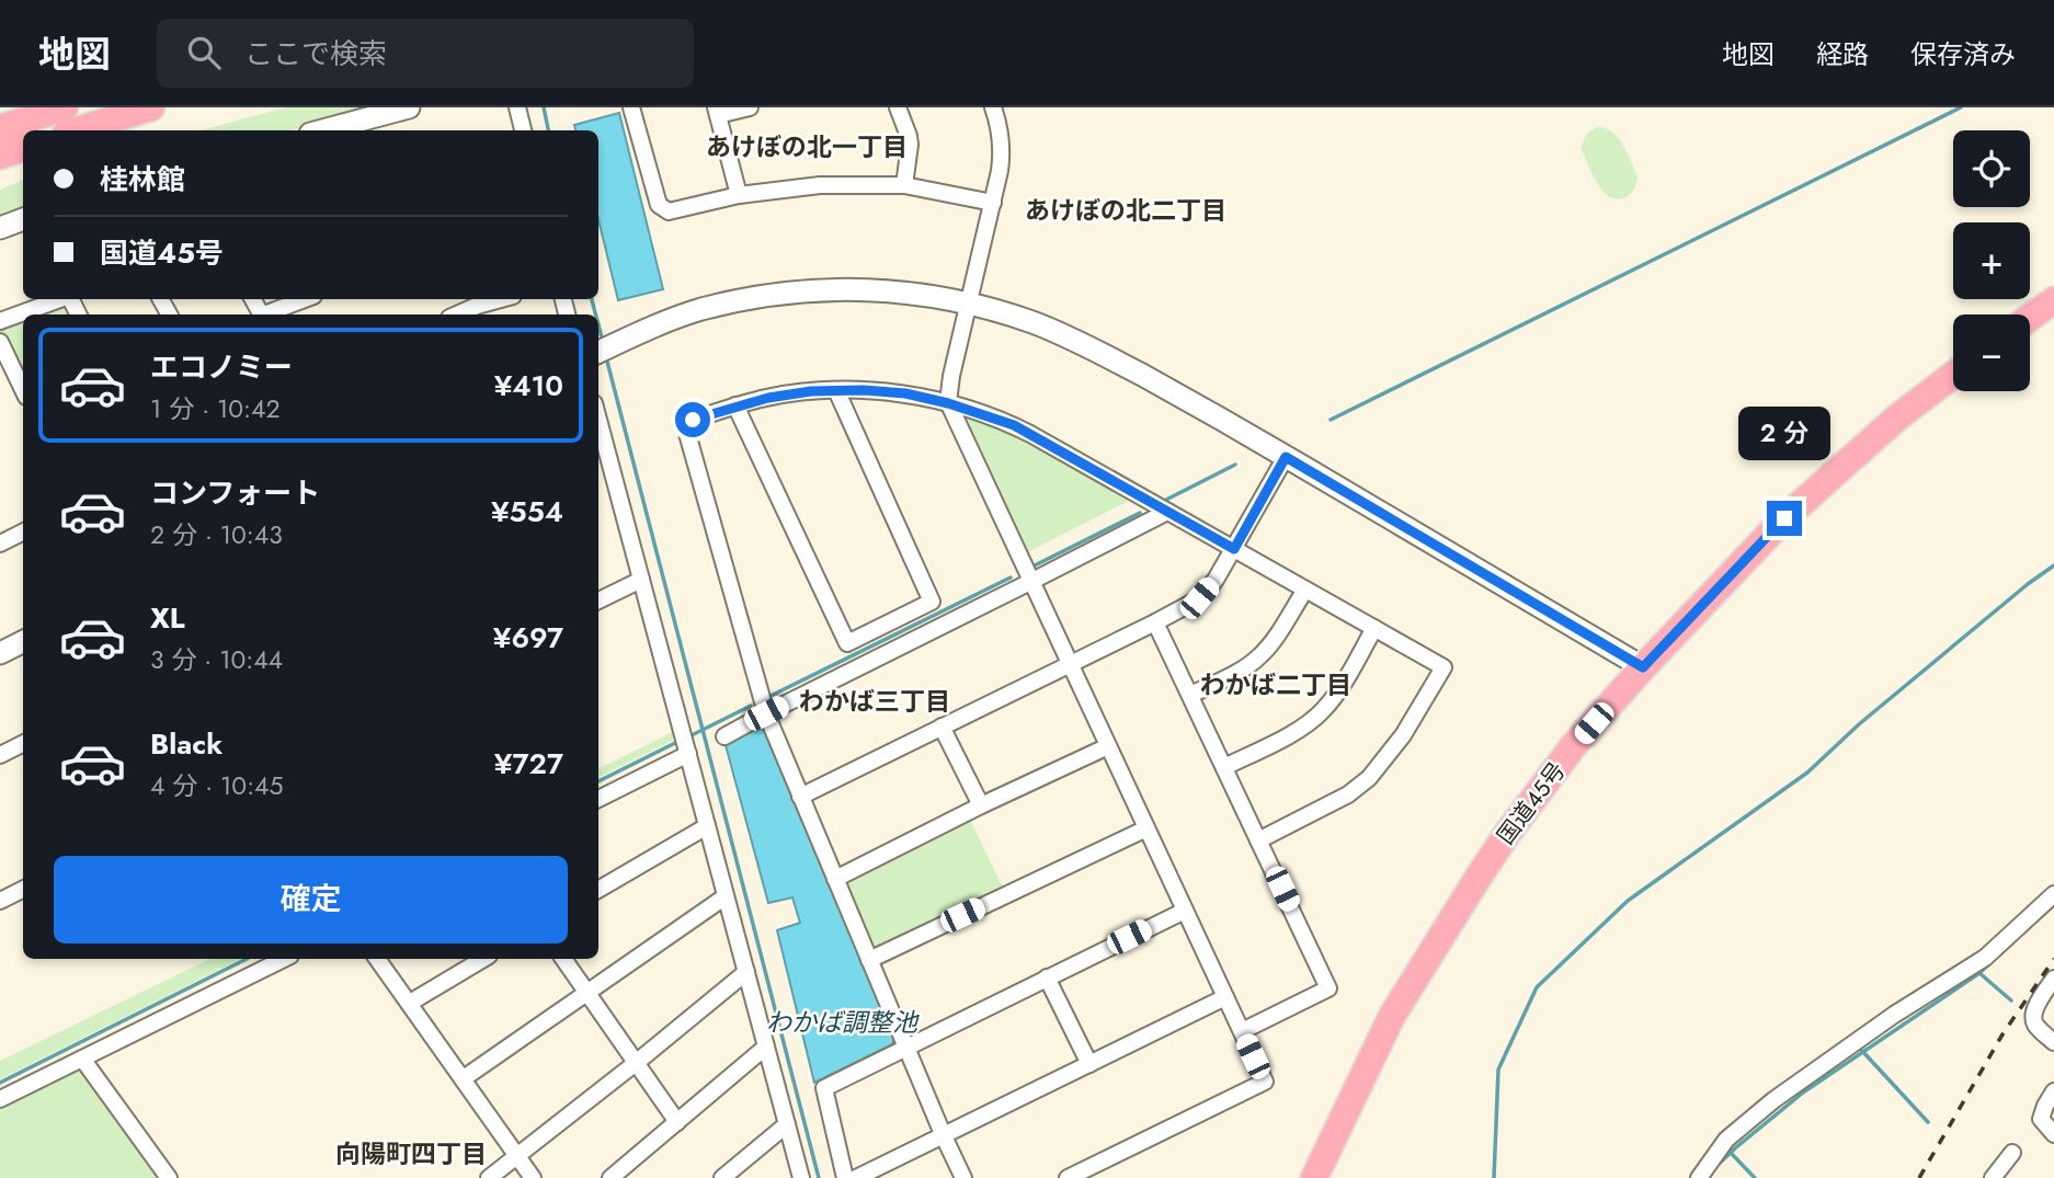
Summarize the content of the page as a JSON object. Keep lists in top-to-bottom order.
{
  "streets": {
    "highway": ["国道45号"]
  },
  "districts": [
    "あけぼの北一丁目",
    "あけぼの北二丁目",
    "わかば二丁目",
    "わかば三丁目",
    "向陽町四丁目"
  ],
  "water": ["わかば調整池"],
  "page": {
    "header": "地図",
    "search": "ここで検索",
    "nav": ["地図", "経路", "保存済み"],
    "map_buttons": ["+", "−"],
    "banner": ["桂林館", "国道45号"],
    "list": [
      {
        "name": "エコノミー",
        "note": "1 分 · 10:42",
        "value": "¥410"
      },
      {
        "name": "コンフォート",
        "note": "2 分 · 10:43",
        "value": "¥554"
      },
      {
        "name": "XL",
        "note": "3 分 · 10:44",
        "value": "¥697"
      },
      {
        "name": "Black",
        "note": "4 分 · 10:45",
        "value": "¥727"
      }
    ],
    "bubble": "2 分",
    "buttons": "確定"
  }
}
